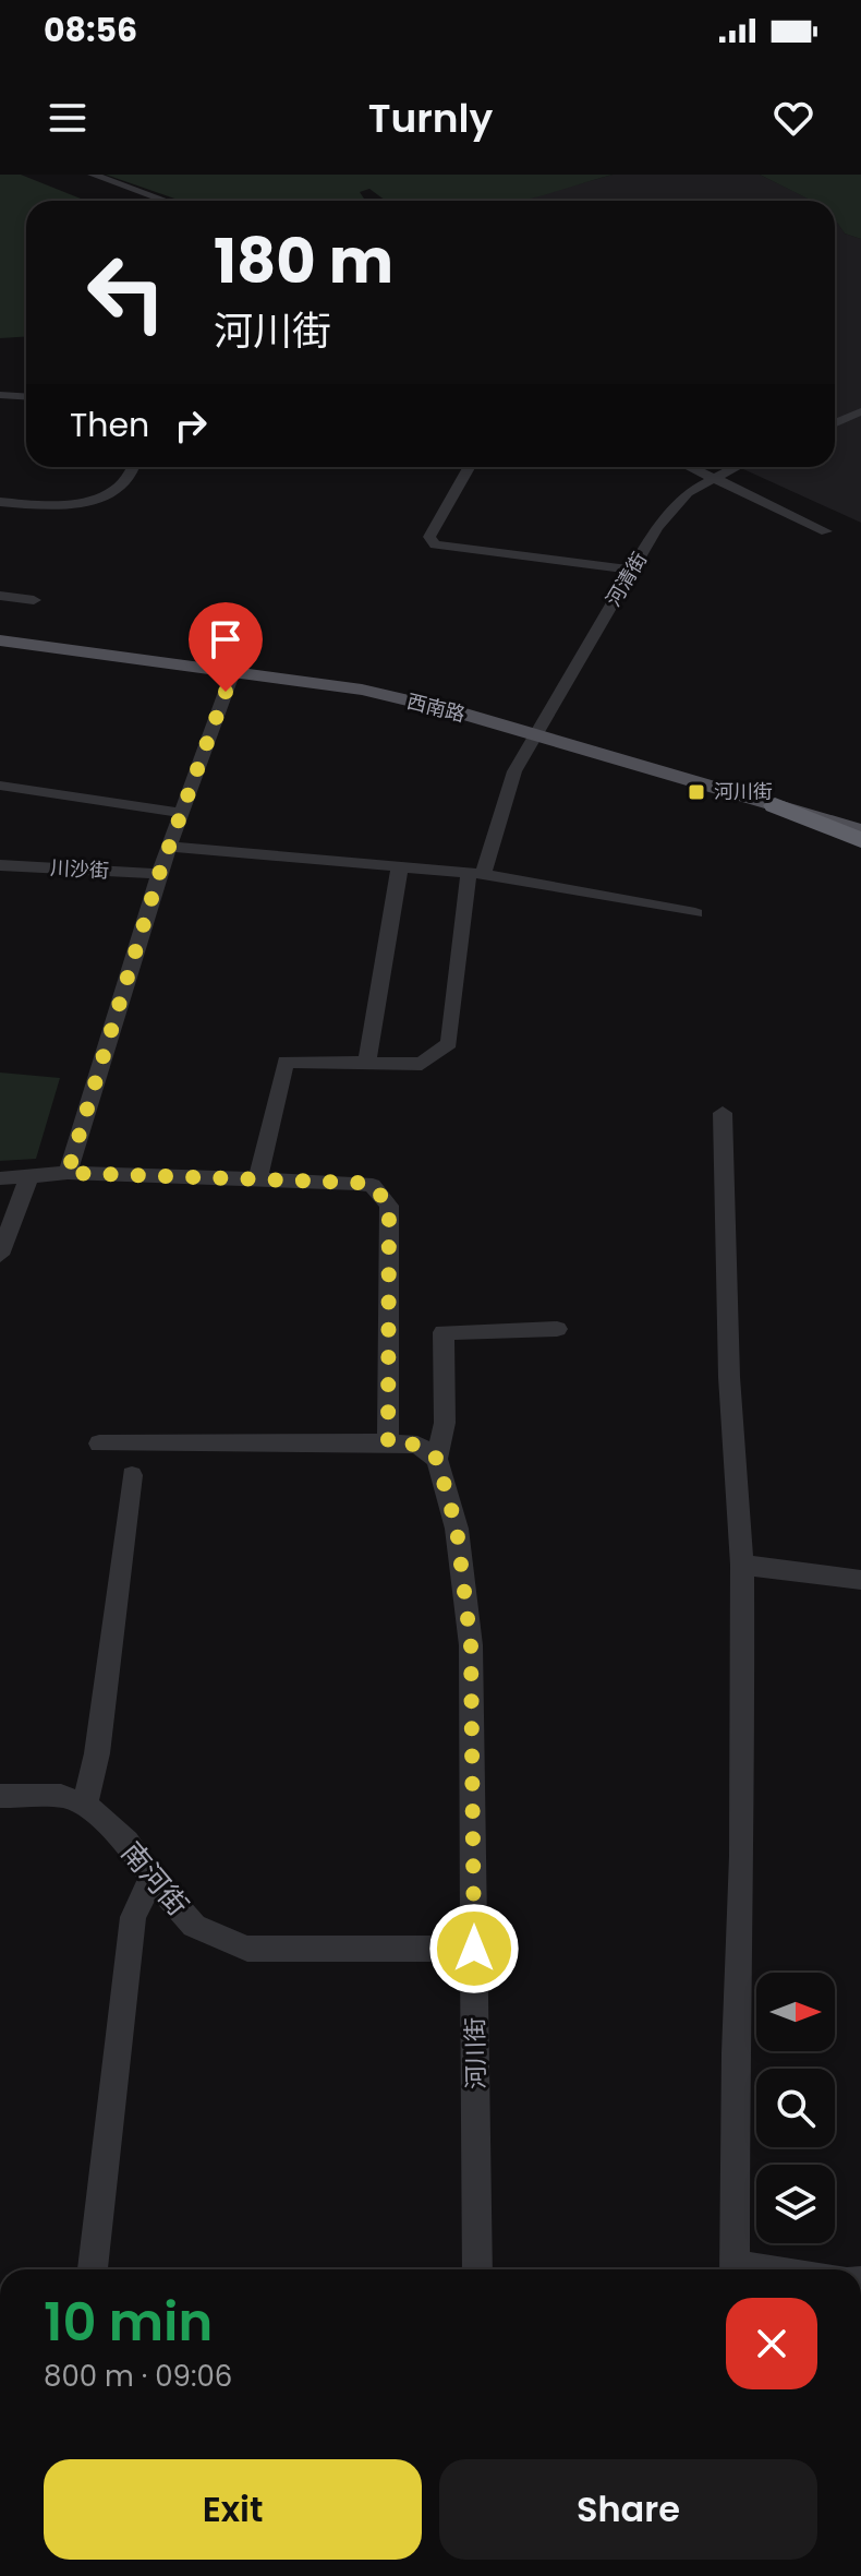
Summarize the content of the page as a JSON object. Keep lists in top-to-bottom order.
{
  "streets": {
    "main road": ["西南路"],
    "street": [
      "河清街",
      "川沙街",
      "南河街",
      "河川街"
    ]
  },
  "crossings": [
    ["河清街", "西南路"],
    ["南河街", "河川街"]
  ],
  "places": {
    "transit": ["河川街"]
  },
  "north": "right",
  "page": {
    "status": "08:56",
    "header": "Turnly",
    "turn": ["180 m", "河川街"],
    "then": "Then",
    "heading": ["10 min", "800 m · 09:06"],
    "buttons": ["Exit", "Share"]
  }
}
